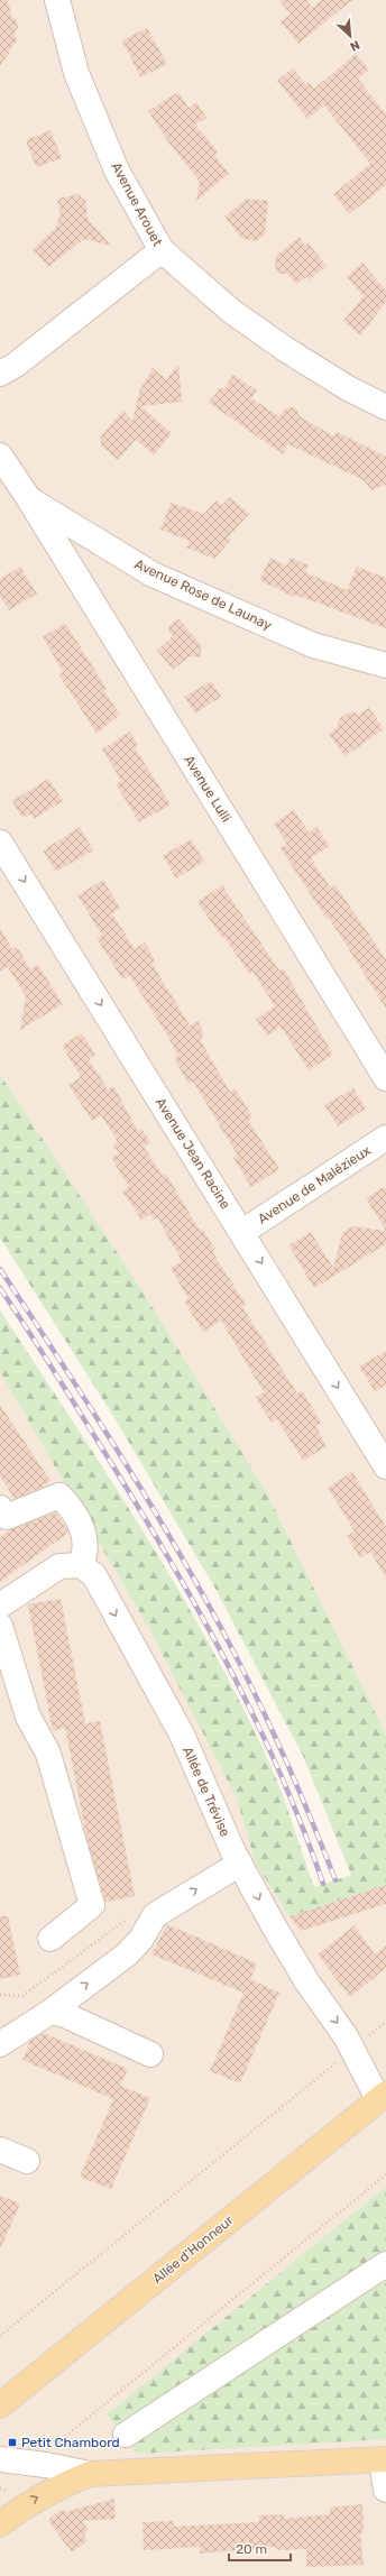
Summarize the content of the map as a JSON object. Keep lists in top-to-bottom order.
{
  "streets": {
    "main road": ["Allée d'Honneur"],
    "street": [
      "Avenue Arouet",
      "Avenue Rose de Launay",
      "Avenue Lulli",
      "Avenue Jean Racine",
      "Avenue de Malézieux",
      "Allée de Trévise"
    ]
  },
  "crossings": [
    ["Avenue Rose de Launay", "Avenue Lulli"],
    ["Avenue Jean Racine", "Avenue de Malézieux"],
    ["Allée de Trévise", "Allée d'Honneur"]
  ],
  "one_way": ["Avenue Jean Racine", "Allée de Trévise"],
  "places": {
    "transit": ["Petit Chambord"]
  },
  "scale_bar": "20 m",
  "north": "bottom right"
}
